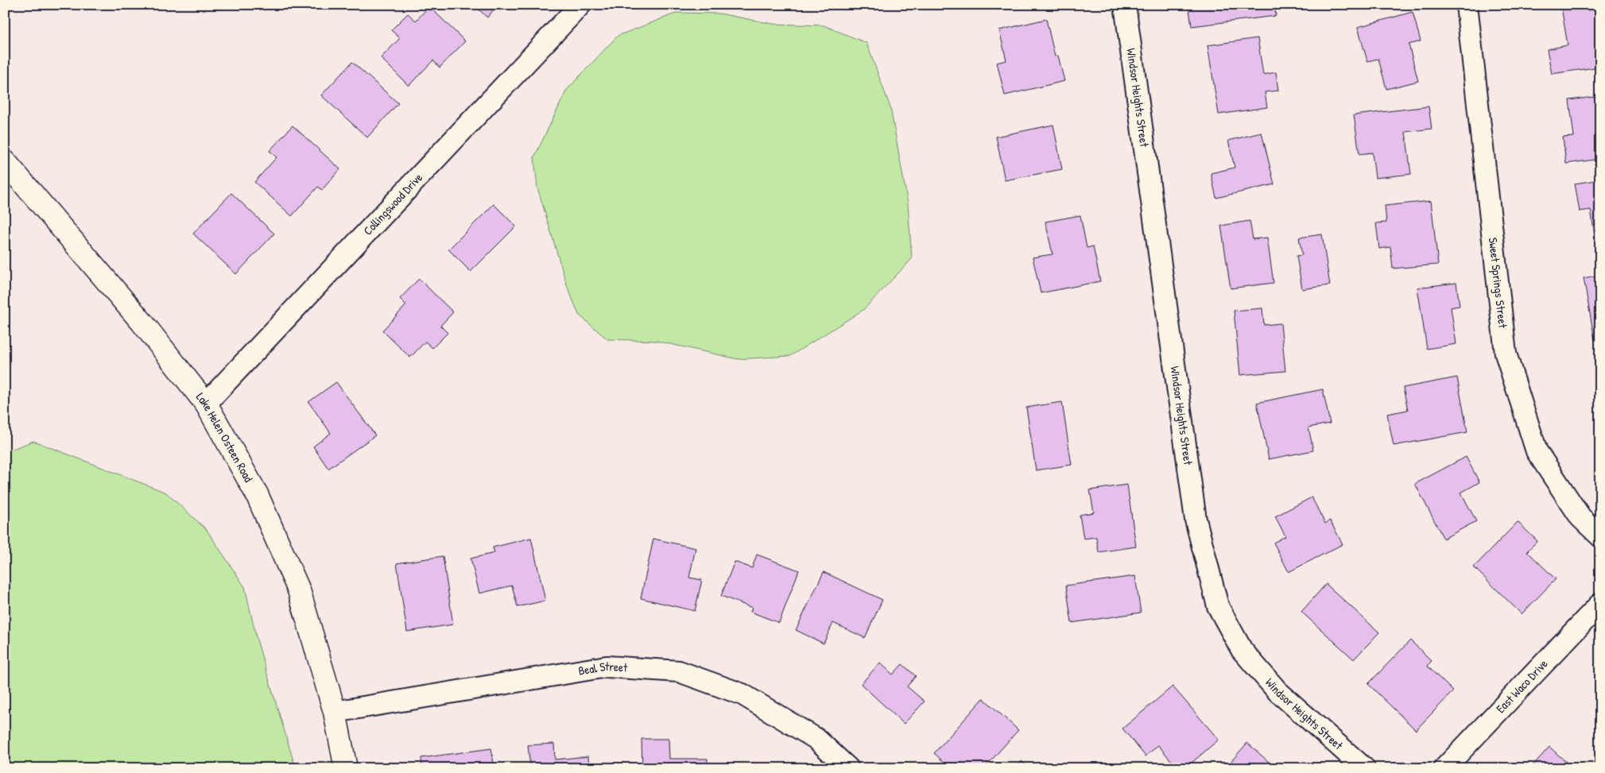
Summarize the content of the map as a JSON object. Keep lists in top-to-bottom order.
{
  "streets": {
    "street": [
      "Windsor Heights Street",
      "Collingswood Drive",
      "Sweet Springs Street",
      "Lake Helen Osteen Road",
      "Beal Street",
      "East Waco Drive"
    ]
  },
  "crossings": [
    ["Collingswood Drive", "Lake Helen Osteen Road"],
    ["Lake Helen Osteen Road", "Beal Street"]
  ]
}
